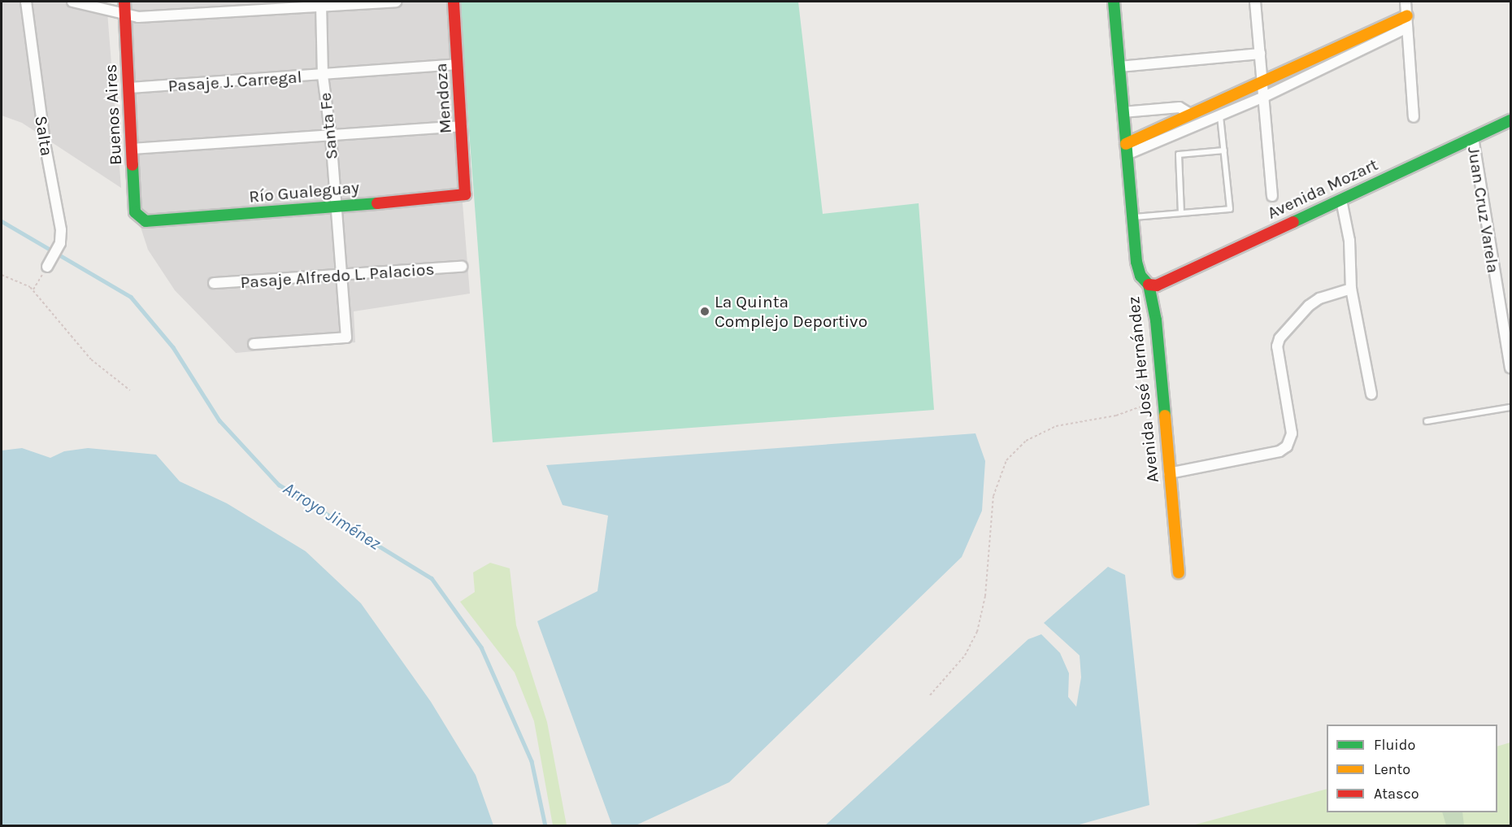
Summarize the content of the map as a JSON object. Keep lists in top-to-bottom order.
{
  "streets": {
    "street": [
      "Pasaje J. Carregal",
      "Mendoza",
      "Buenos Aires",
      "Santa Fe",
      "Salta",
      "Avenida Mozart",
      "Río Gualeguay",
      "Juan Cruz Varela",
      "Pasaje Alfredo L. Palacios",
      "Avenida José Hernández"
    ]
  },
  "crossings": [
    ["Pasaje J. Carregal", "Mendoza"],
    ["Pasaje J. Carregal", "Buenos Aires"],
    ["Pasaje J. Carregal", "Santa Fe"],
    ["Mendoza", "Río Gualeguay"],
    ["Buenos Aires", "Río Gualeguay"],
    ["Santa Fe", "Río Gualeguay"],
    ["Santa Fe", "Pasaje Alfredo L. Palacios"],
    ["Avenida Mozart", "Juan Cruz Varela"],
    ["Avenida Mozart", "Avenida José Hernández"]
  ],
  "water": ["Arroyo Jiménez"],
  "places": ["La Quinta Complejo Deportivo"],
  "legend": ["Fluido", "Lento", "Atasco"]
}
